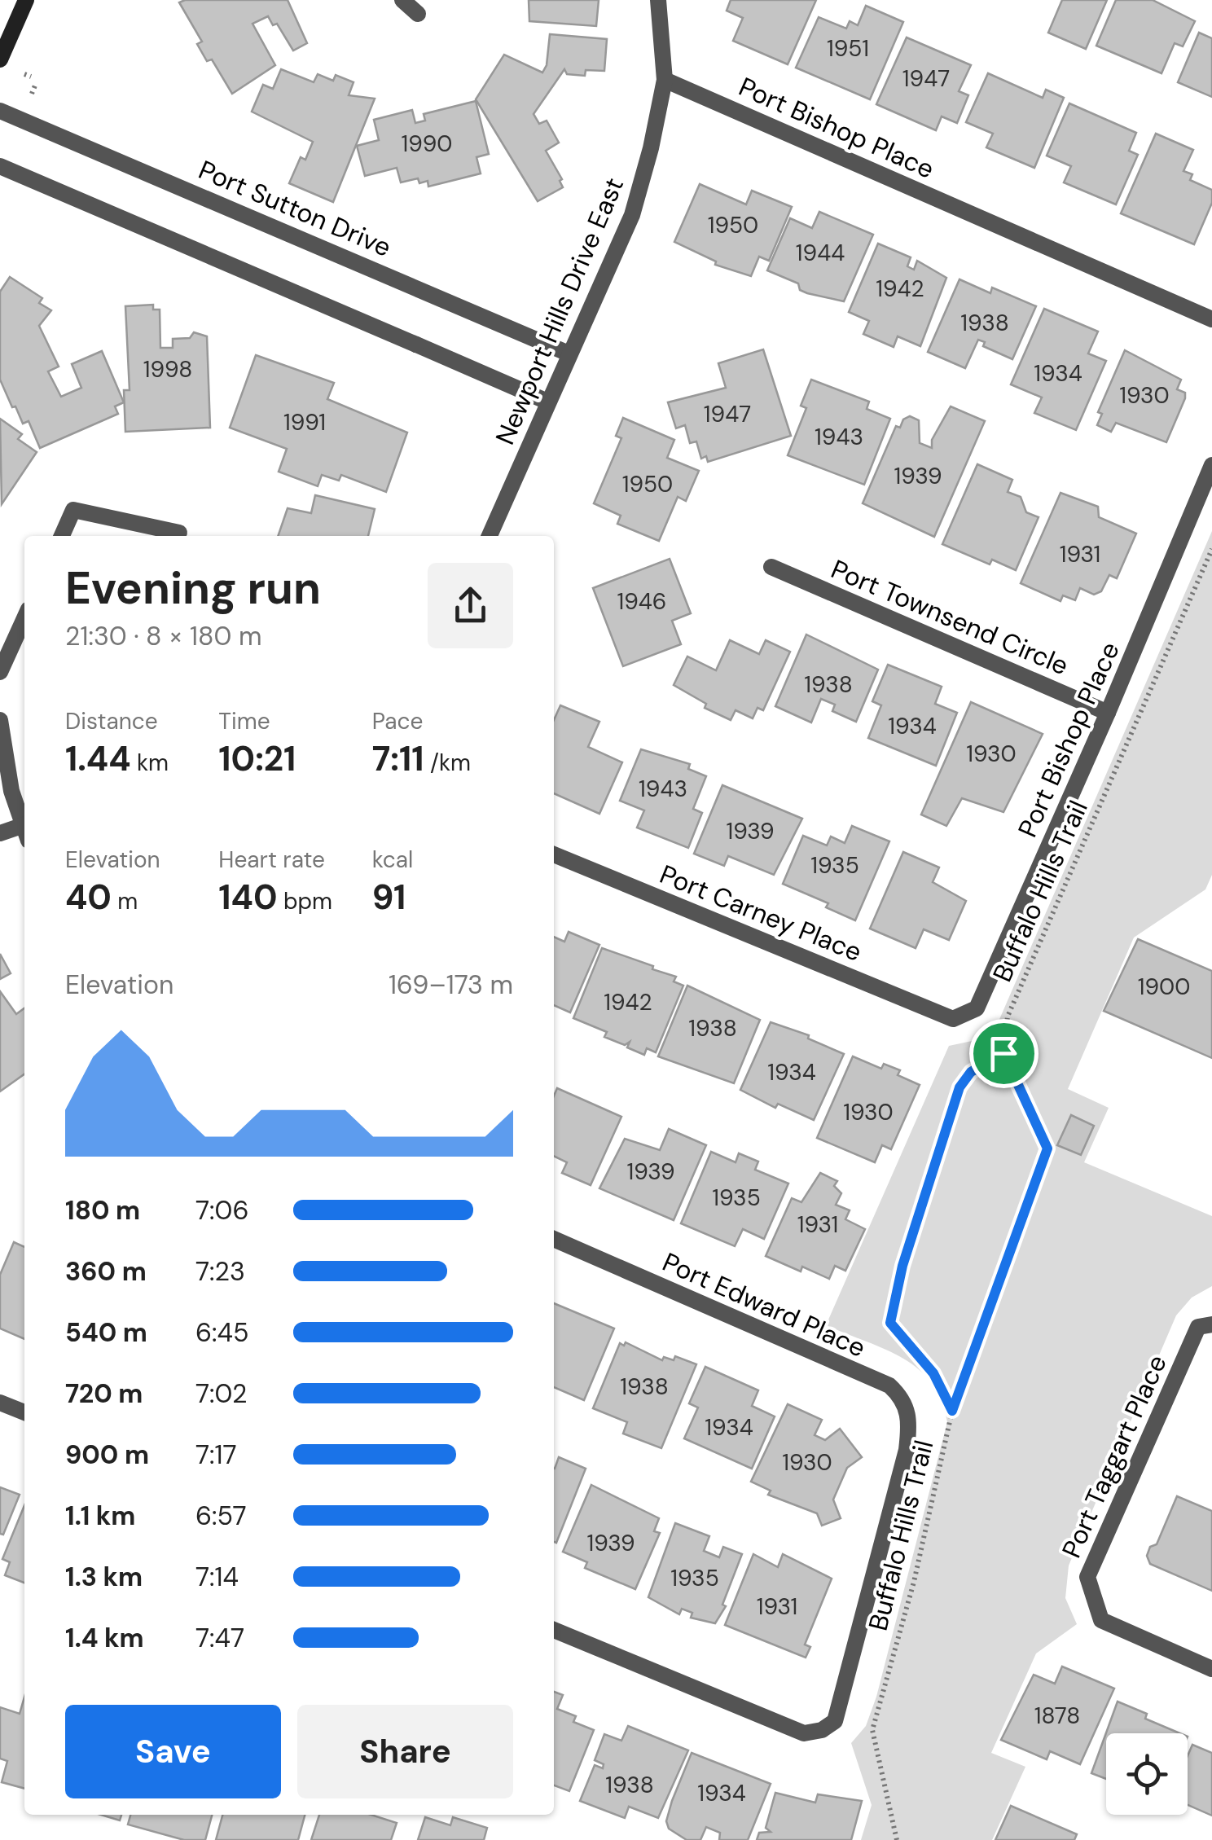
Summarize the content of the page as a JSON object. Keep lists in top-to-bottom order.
{
  "streets": {
    "street": [
      "Port Bishop Place",
      "Port Sutton Drive",
      "Newport Hills Drive East",
      "Port Townsend Circle",
      "Port Carney Place",
      "Port Edward Place",
      "Port Taggart Place"
    ],
    "path": ["Buffalo Hills Trail"]
  },
  "crossings": [
    ["Port Bishop Place", "Newport Hills Drive East"],
    ["Port Bishop Place", "Port Townsend Circle"],
    ["Port Bishop Place", "Port Carney Place"],
    ["Port Sutton Drive", "Newport Hills Drive East"]
  ],
  "house_numbers": [
    "1951",
    "1947",
    "1990",
    "1950",
    "1944",
    "1942",
    "1938",
    "1998",
    "1934",
    "1930",
    "1947",
    "1991",
    "1943",
    "1939",
    "1950",
    "1931",
    "1946",
    "1938",
    "1934",
    "1930",
    "1943",
    "1939",
    "1935",
    "1900",
    "1942",
    "1938",
    "1934",
    "1930",
    "1939",
    "1935",
    "1931",
    "1938",
    "1934",
    "1930",
    "1939",
    "1935",
    "1931",
    "1878",
    "1938",
    "1934"
  ],
  "page": {
    "heading": ["Evening run", "21:30 · 8 × 180 m"],
    "stats": [
      ["Distance", "1.44 km"],
      ["Time", "10:21"],
      ["Pace", "7:11 /km"],
      ["Elevation", "40 m"],
      ["Heart rate", "140 bpm"],
      ["kcal", "91"]
    ],
    "chart": ["Elevation", "169–173 m"],
    "list": [
      {
        "name": "180 m",
        "note": "7:06"
      },
      {
        "name": "360 m",
        "note": "7:23"
      },
      {
        "name": "540 m",
        "note": "6:45"
      },
      {
        "name": "720 m",
        "note": "7:02"
      },
      {
        "name": "900 m",
        "note": "7:17"
      },
      {
        "name": "1.1 km",
        "note": "6:57"
      },
      {
        "name": "1.3 km",
        "note": "7:14"
      },
      {
        "name": "1.4 km",
        "note": "7:47"
      }
    ],
    "buttons": ["Save", "Share"]
  }
}
